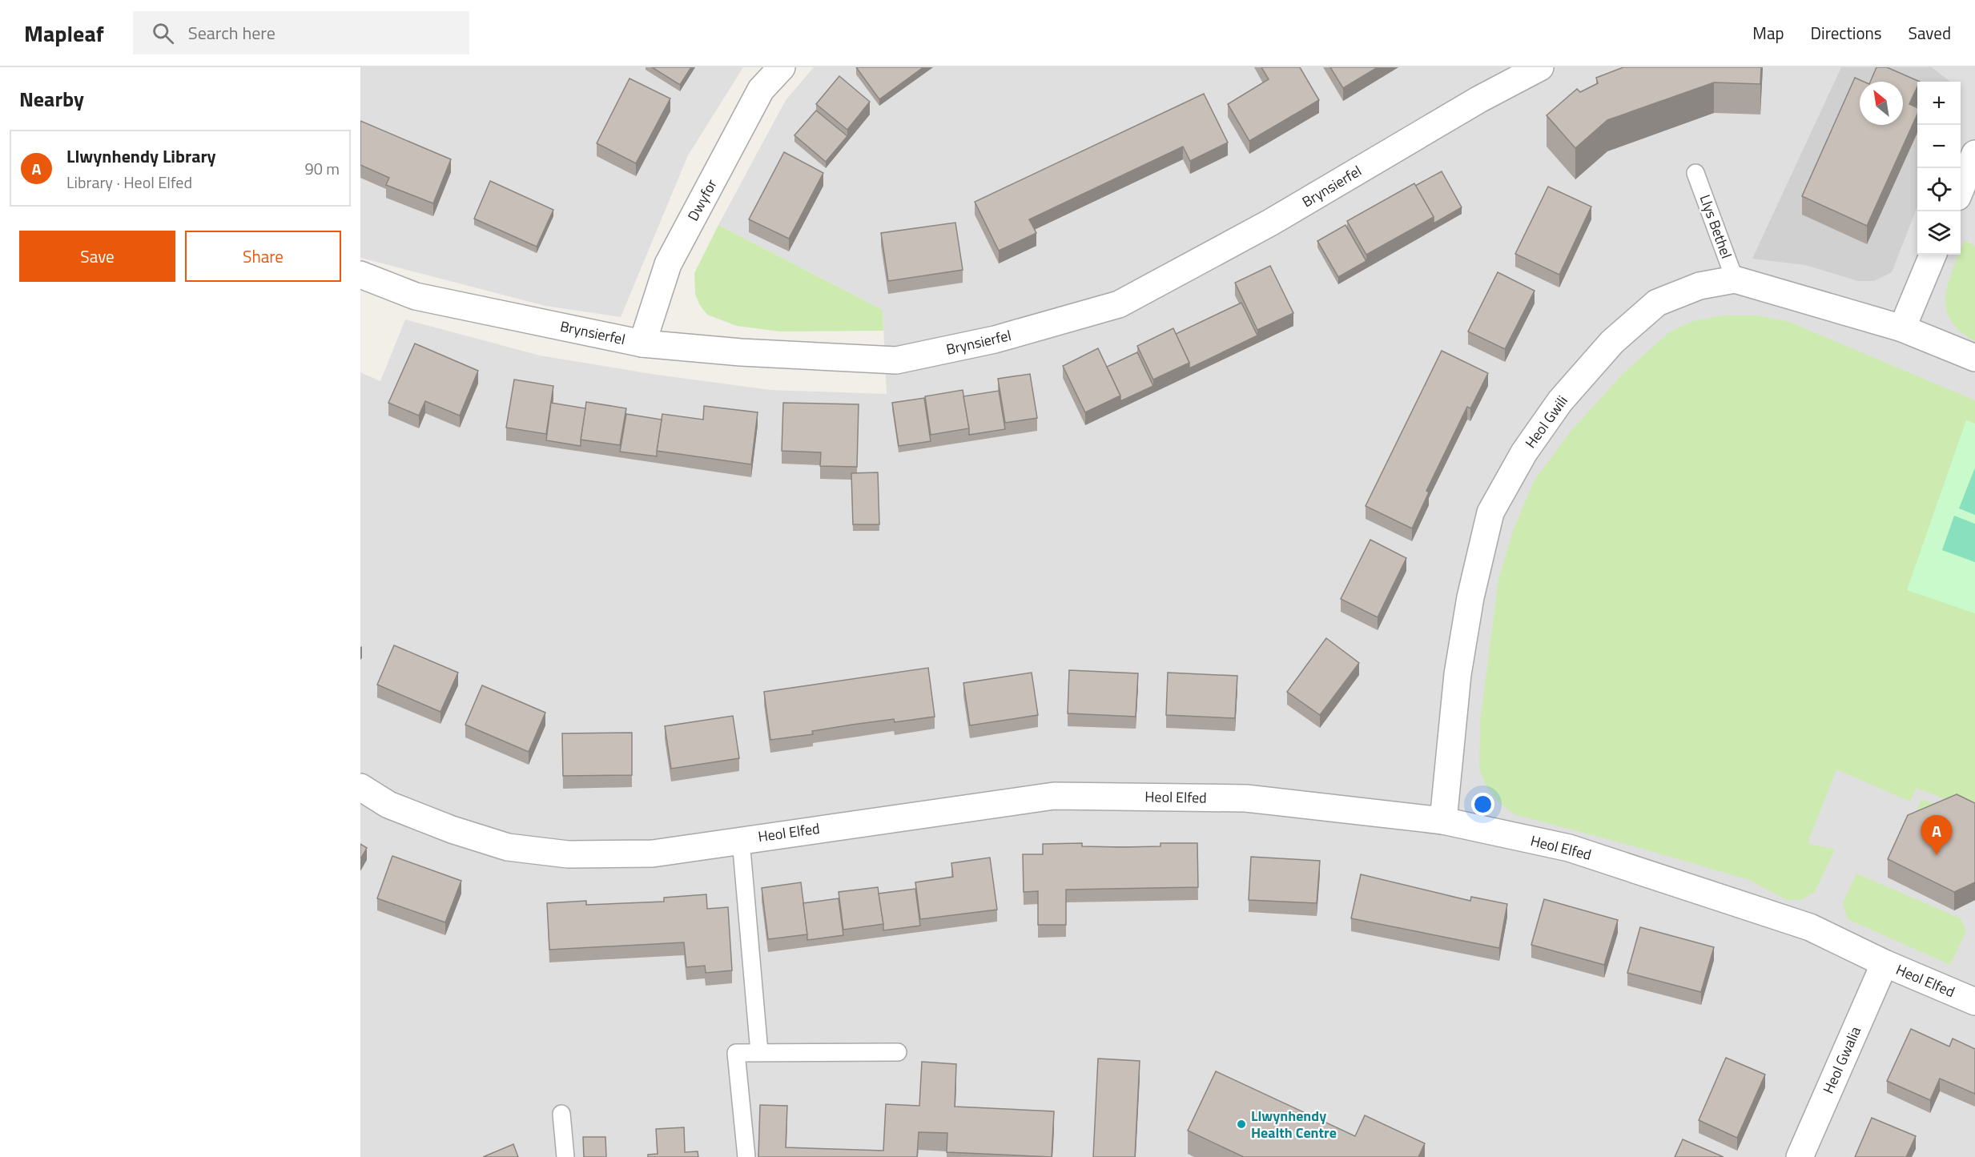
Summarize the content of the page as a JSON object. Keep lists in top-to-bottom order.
{
  "streets": {
    "street": [
      "Brynsierfel",
      "Dwyfor",
      "Heol Gwili",
      "Heol Elfed",
      "Heol Gwalia"
    ],
    "lane": ["Llys Bethel"]
  },
  "crossings": [
    ["Brynsierfel", "Dwyfor"],
    ["Llys Bethel", "Heol Gwili"],
    ["Heol Gwili", "Heol Elfed"],
    ["Heol Elfed", "Heol Gwalia"]
  ],
  "places": ["Llwynhendy Health Centre"],
  "north": "top left",
  "page": {
    "header": "Mapleaf",
    "search": "Search here",
    "nav": ["Map", "Directions", "Saved"],
    "heading": "Nearby",
    "map_buttons": ["+", "−"],
    "list": [
      {
        "mark": "A",
        "name": "Llwynhendy Library",
        "note": "Library · Heol Elfed",
        "value": "90 m"
      }
    ],
    "buttons": ["Save", "Share"],
    "pins": "A"
  }
}
